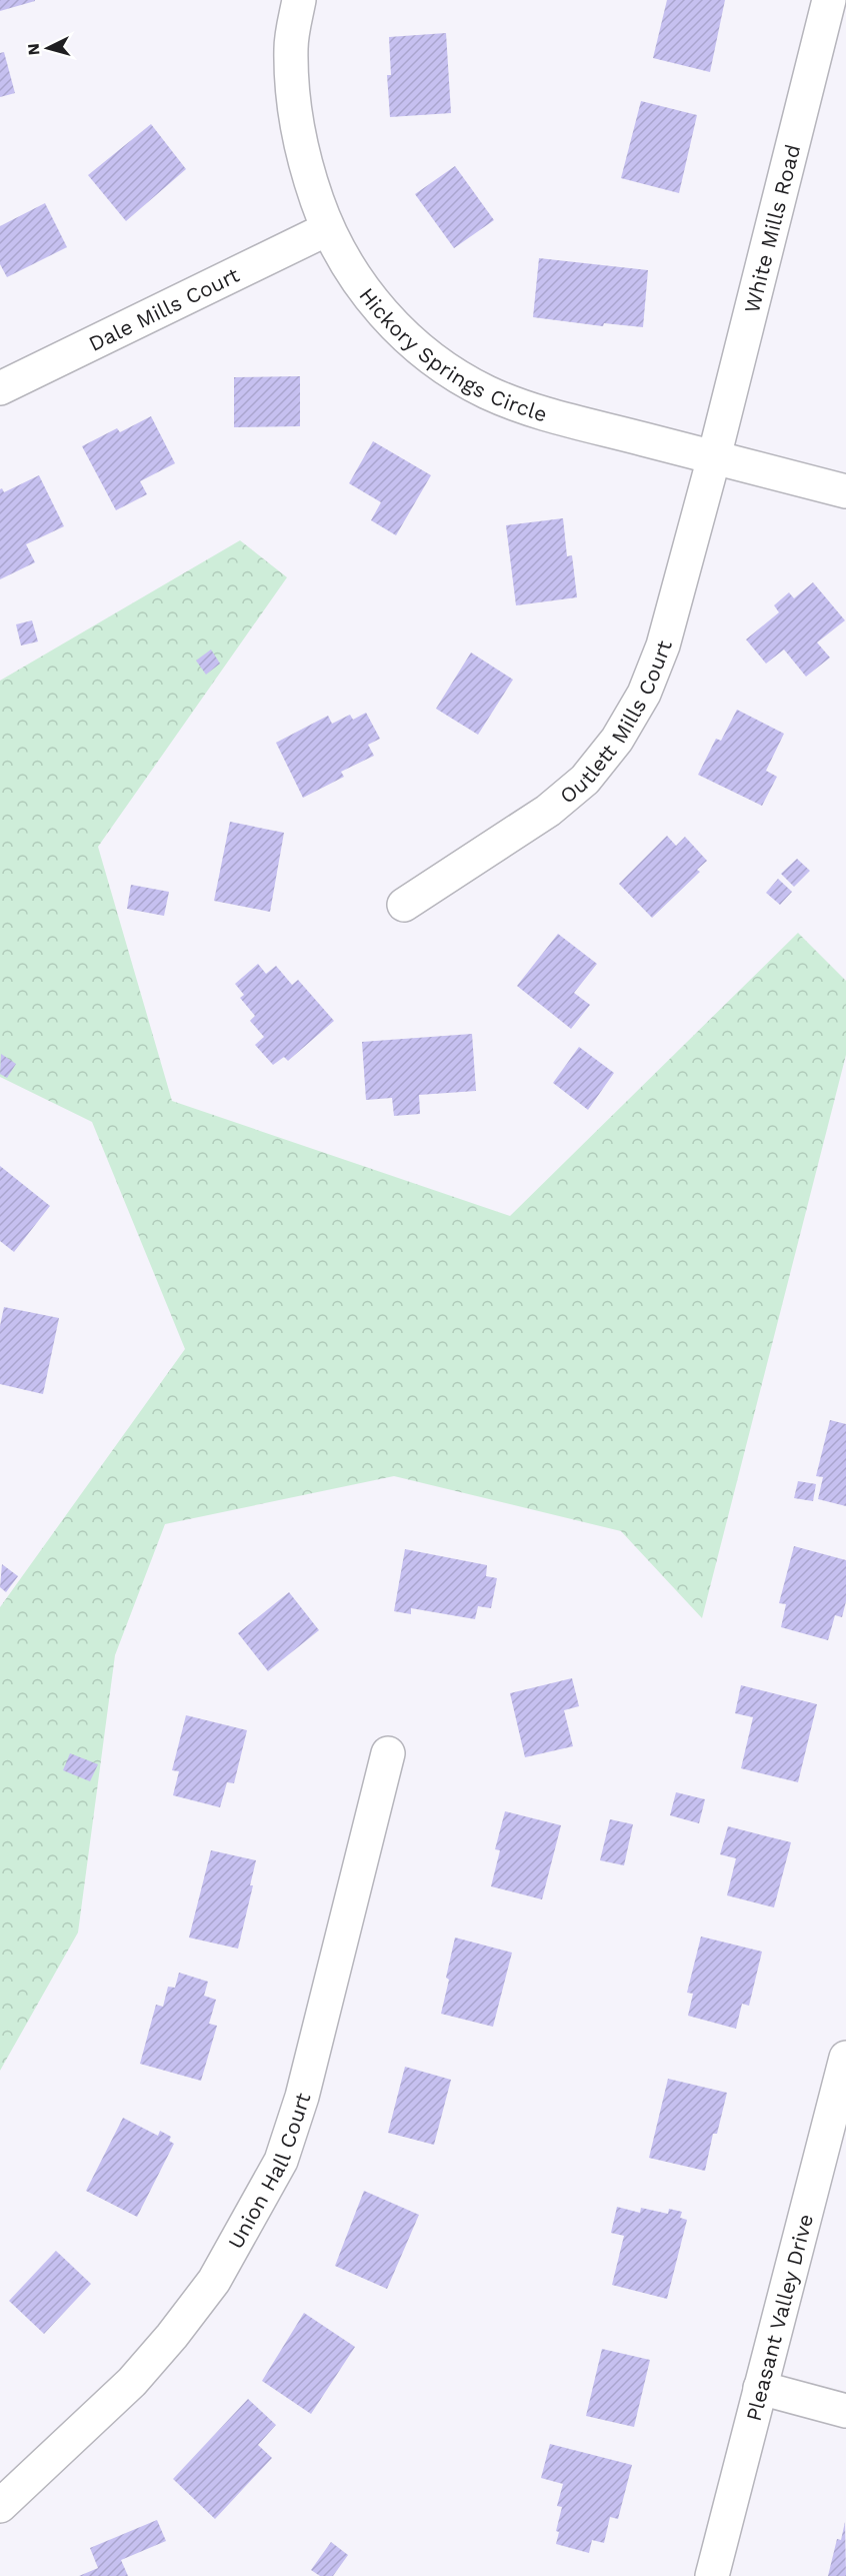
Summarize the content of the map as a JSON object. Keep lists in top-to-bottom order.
{
  "streets": {
    "street": [
      "White Mills Road",
      "Dale Mills Court",
      "Hickory Springs Circle",
      "Outlett Mills Court",
      "Union Hall Court",
      "Pleasant Valley Drive"
    ]
  },
  "crossings": [
    ["White Mills Road", "Hickory Springs Circle"],
    ["White Mills Road", "Outlett Mills Court"],
    ["Dale Mills Court", "Hickory Springs Circle"],
    ["Hickory Springs Circle", "Outlett Mills Court"]
  ],
  "north": "left"
}
